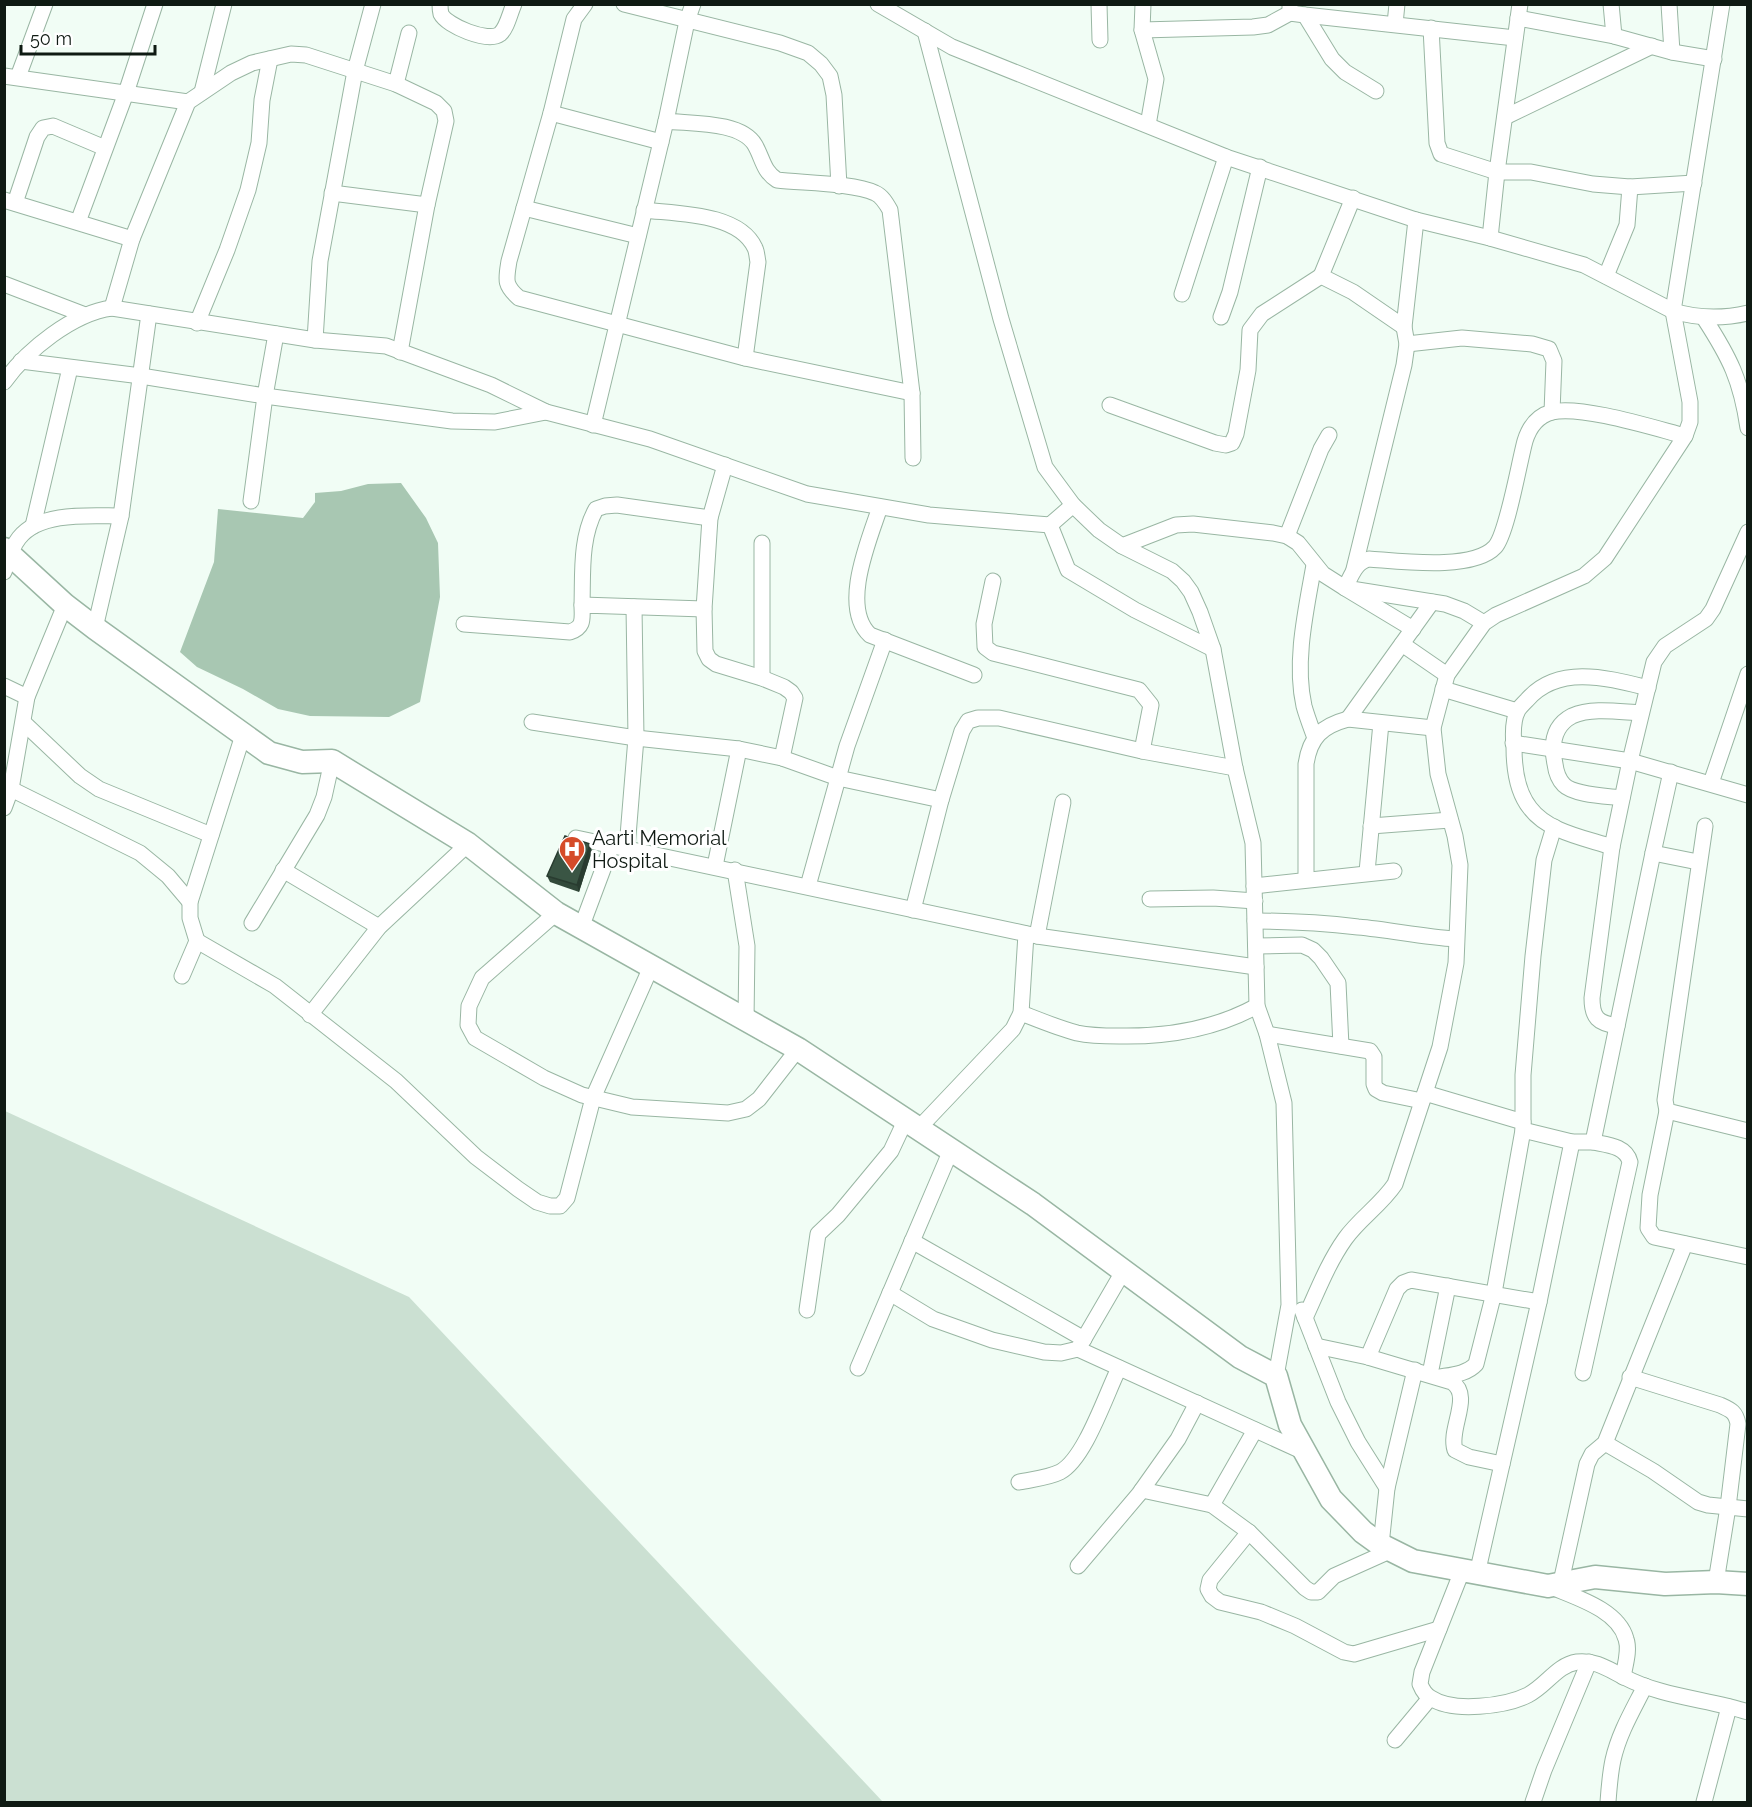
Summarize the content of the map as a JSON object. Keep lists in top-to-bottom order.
{
  "places": {
    "hospital": ["Aarti Memorial Hospital"]
  },
  "scale_bar": "50 m"
}
